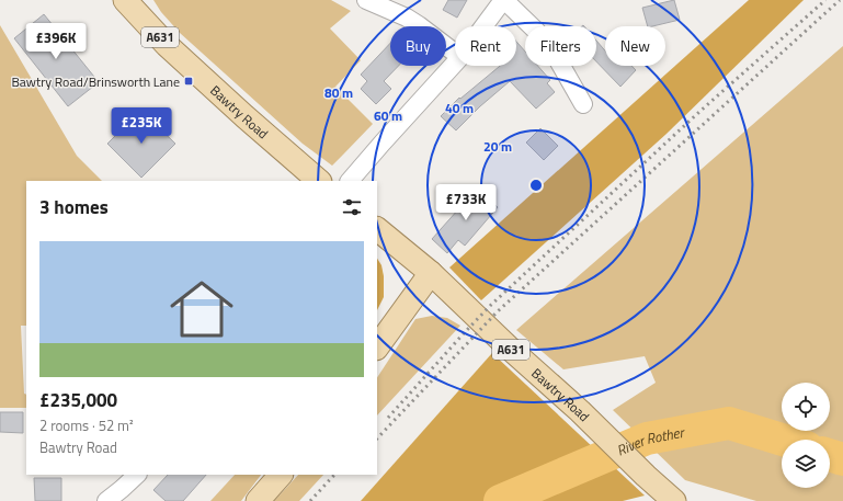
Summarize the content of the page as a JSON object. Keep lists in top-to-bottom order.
{
  "streets": {
    "main road": ["A631", "Bawtry Road"]
  },
  "water": ["River Rother"],
  "places": {
    "transit": ["Bawtry Road/Brinsworth Lane"]
  },
  "page": {
    "price": ["£396K", "£235K", "£733K"],
    "chip": [
      "Buy",
      "Rent",
      "Filters",
      "New"
    ],
    "heading": "3 homes",
    "list": [
      {
        "name": "£235,000",
        "note": "2 rooms · 52 m² · Bawtry Road"
      }
    ]
  },
  "rings": [
    "80 m",
    "40 m",
    "60 m",
    "20 m"
  ]
}
